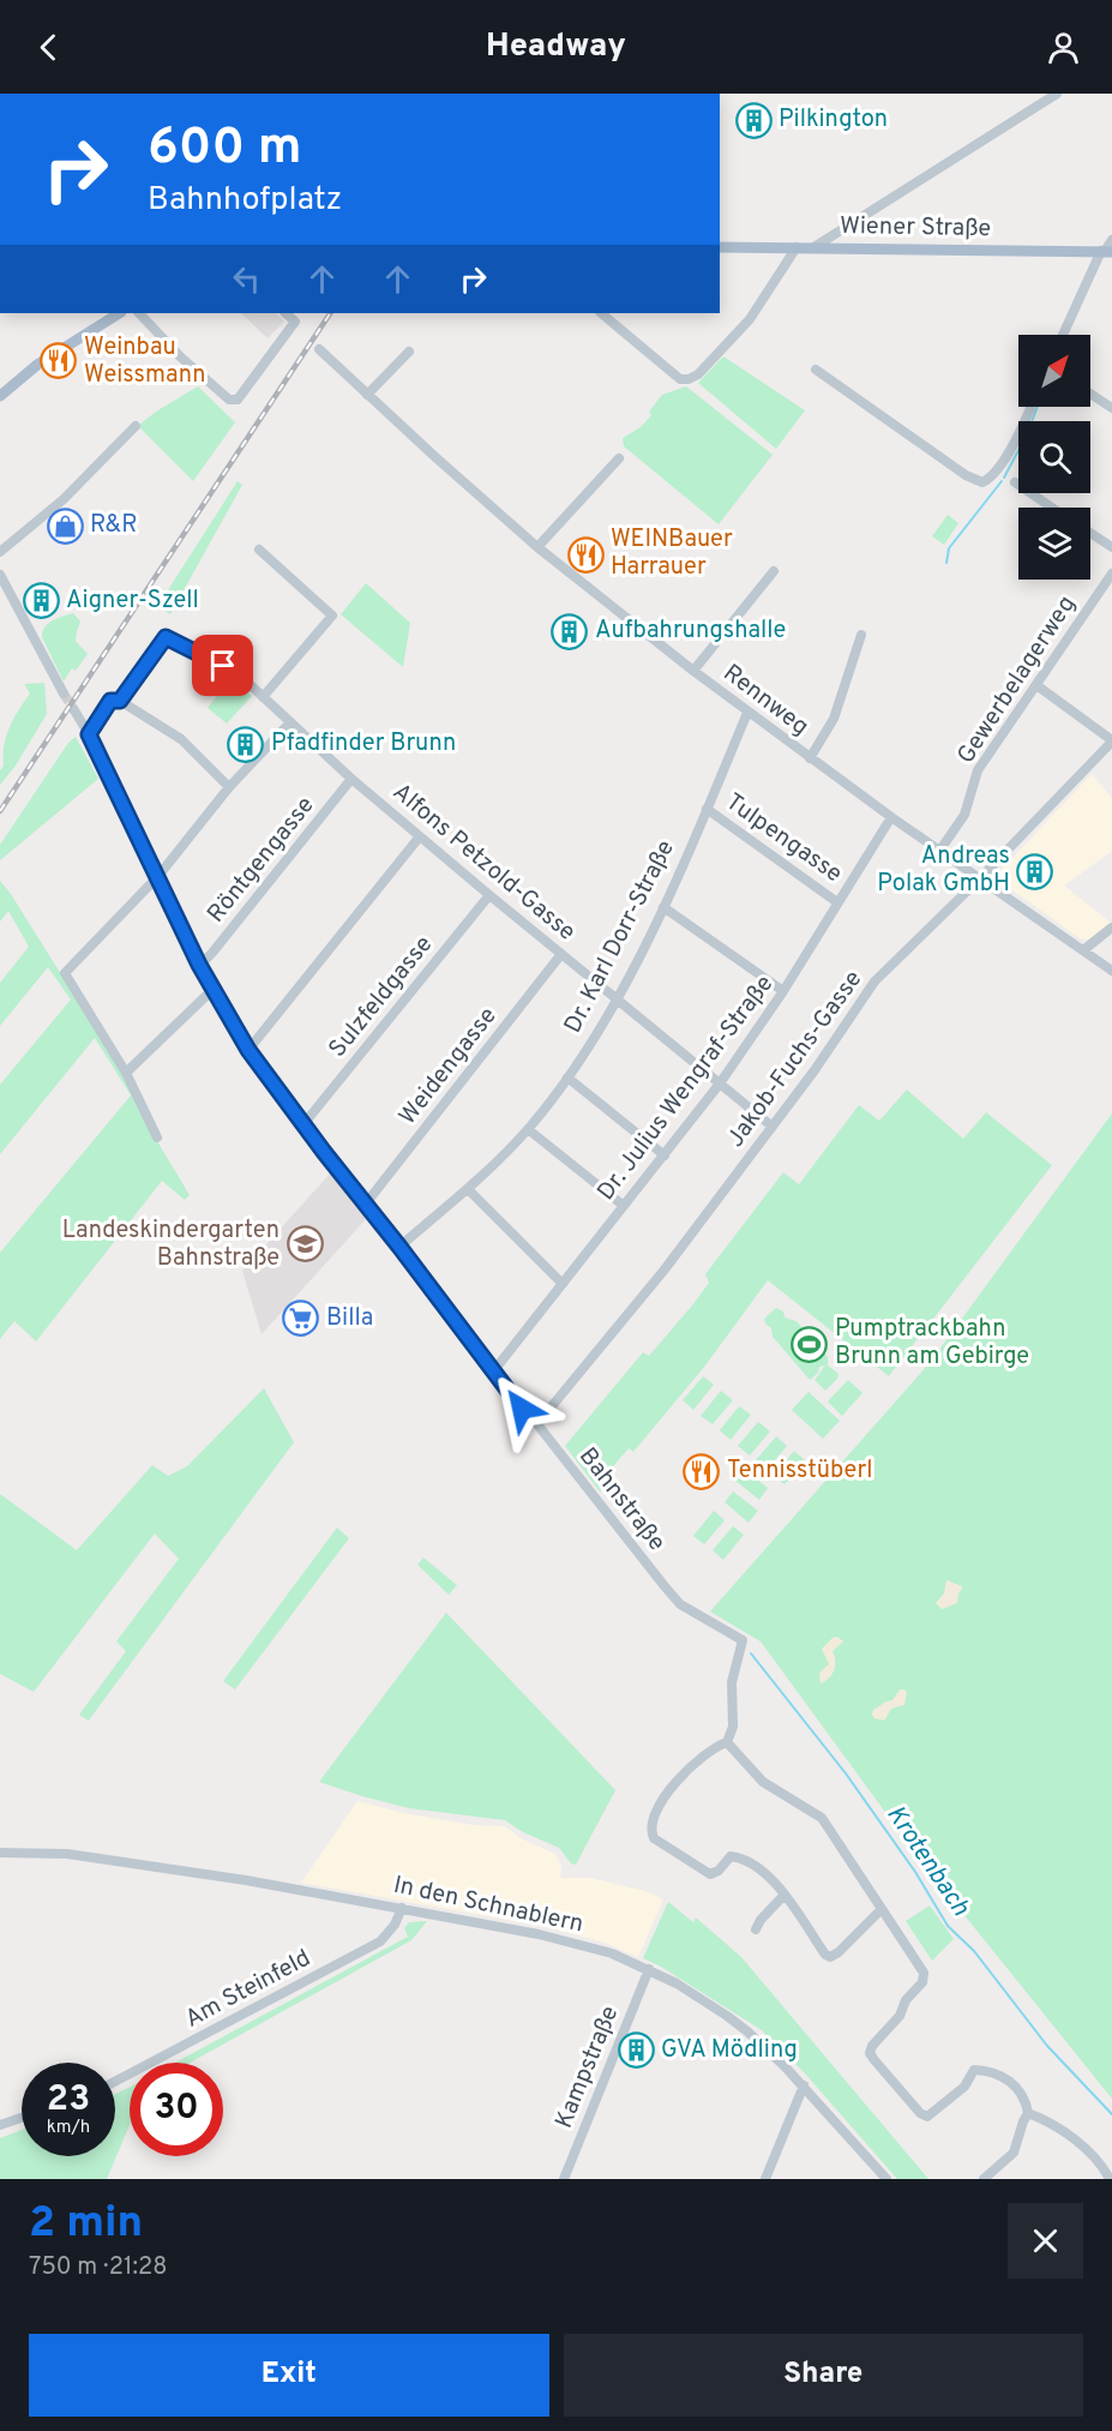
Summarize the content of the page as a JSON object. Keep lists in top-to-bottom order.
{
  "streets": {
    "main road": ["Wiener Straße"],
    "street": [
      "Gewerbelagerweg",
      "Rennweg",
      "Tulpengasse",
      "Röntgengasse",
      "Alfons Petzold-Gasse",
      "Dr. Karl Dorr-Straße",
      "Sulzfeldgasse",
      "Jakob-Fuchs-Gasse",
      "Weidengasse",
      "Dr. Julius Wengraf-Straße",
      "Bahnstraße",
      "In den Schnablern",
      "Am Steinfeld",
      "Kampstraße"
    ]
  },
  "crossings": [
    ["Gewerbelagerweg", "Rennweg"],
    ["Rennweg", "Dr. Karl Dorr-Straße"],
    ["Rennweg", "Jakob-Fuchs-Gasse"],
    ["Rennweg", "Dr. Julius Wengraf-Straße"],
    ["Tulpengasse", "Dr. Karl Dorr-Straße"],
    ["Tulpengasse", "Dr. Julius Wengraf-Straße"],
    ["Röntgengasse", "Alfons Petzold-Gasse"],
    ["Röntgengasse", "Bahnstraße"],
    ["Alfons Petzold-Gasse", "Dr. Karl Dorr-Straße"],
    ["Alfons Petzold-Gasse", "Sulzfeldgasse"],
    ["Alfons Petzold-Gasse", "Jakob-Fuchs-Gasse"],
    ["Alfons Petzold-Gasse", "Weidengasse"],
    ["Alfons Petzold-Gasse", "Dr. Julius Wengraf-Straße"],
    ["Dr. Karl Dorr-Straße", "Bahnstraße"],
    ["Sulzfeldgasse", "Bahnstraße"],
    ["Jakob-Fuchs-Gasse", "Bahnstraße"],
    ["Weidengasse", "Bahnstraße"],
    ["Dr. Julius Wengraf-Straße", "Bahnstraße"],
    ["In den Schnablern", "Am Steinfeld"],
    ["In den Schnablern", "Kampstraße"]
  ],
  "water": ["Krotenbach"],
  "places": {
    "building": [
      "Pilkington",
      "Aigner-Szell",
      "Aufbahrungshalle",
      "Pfadfinder Brunn",
      "Andreas Polak GmbH",
      "GVA Mödling"
    ],
    "restaurant": ["Weinbau Weissmann", "WEINBauer Harrauer", "Tennisstüberl"],
    "shop": ["R&R"],
    "school or university": ["Landeskindergarten Bahnstraße"],
    "supermarket": ["Billa"],
    "sports": ["Pumptrackbahn Brunn am Gebirge"]
  },
  "north": "top right",
  "page": {
    "header": "Headway",
    "turn": ["600 m", "Bahnhofplatz"],
    "speed": "23 km/h",
    "limit": "30",
    "heading": ["2 min", "750 m · 21:28"],
    "buttons": ["Exit", "Share"]
  }
}
